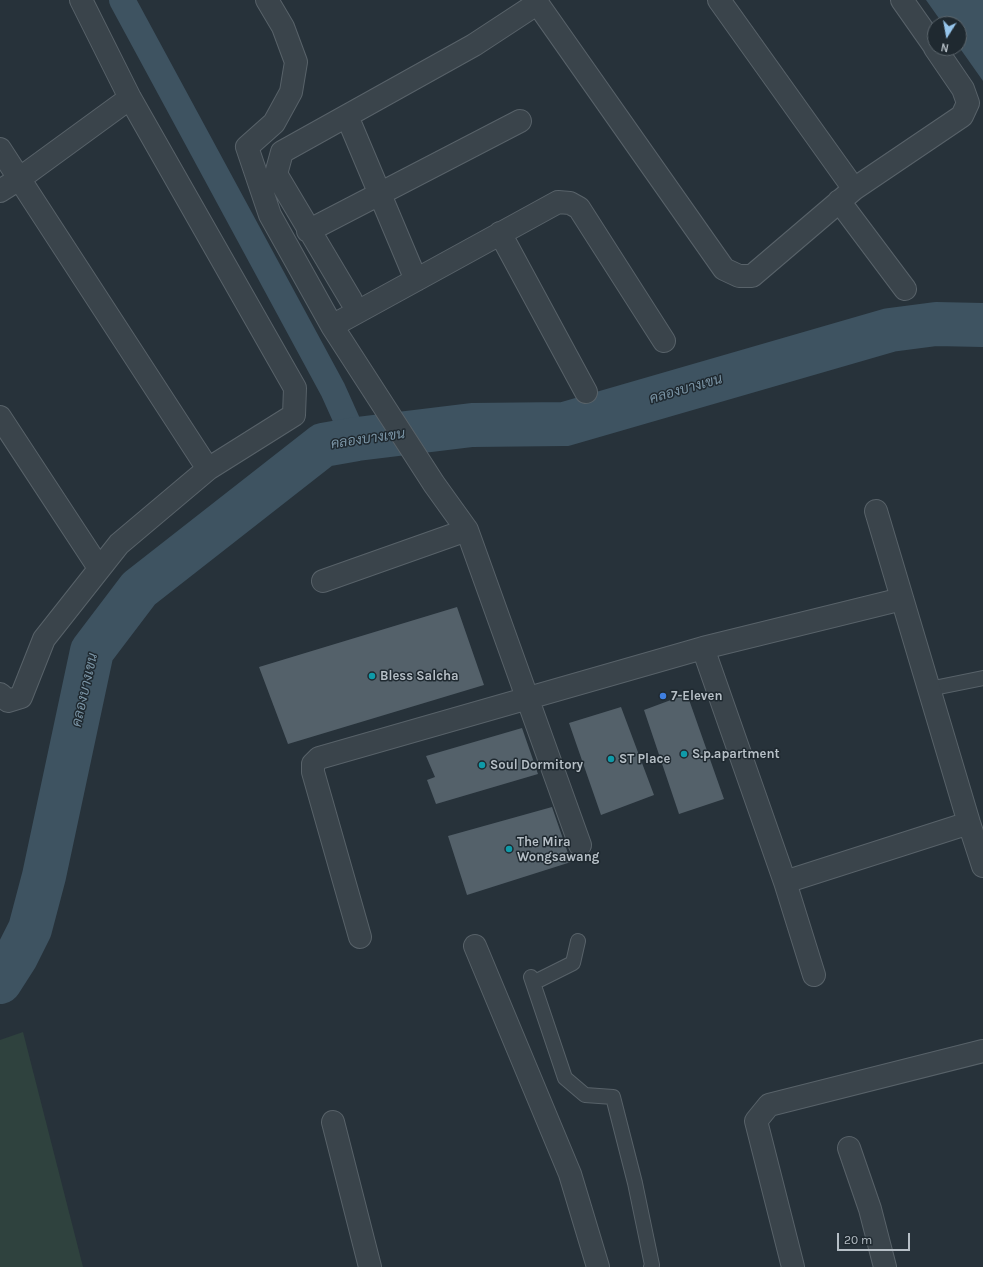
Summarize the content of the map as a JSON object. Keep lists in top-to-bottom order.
{
  "water": ["คลองบางเขน"],
  "places": [
    "Bless Salcha",
    "7-Eleven",
    "S.p.apartment",
    "ST Place",
    "Soul Dormitory",
    "The Mira Wongsawang"
  ],
  "scale_bar": "20 m",
  "north": "bottom"
}
